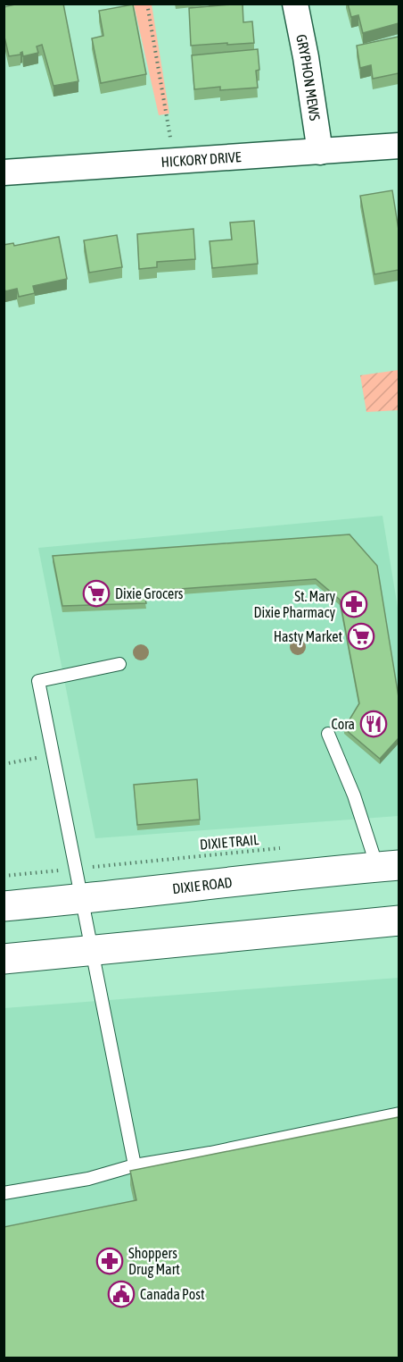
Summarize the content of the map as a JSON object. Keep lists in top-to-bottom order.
{
  "streets": {
    "main road": ["DIXIE ROAD"],
    "street": ["GRYPHON MEWS", "HICKORY DRIVE"],
    "path": ["DIXIE TRAIL"]
  },
  "crossings": [
    ["GRYPHON MEWS", "HICKORY DRIVE"]
  ],
  "places": {
    "supermarket": ["Dixie Grocers", "Hasty Market"],
    "pharmacy": ["St. Mary Dixie Pharmacy", "Shoppers Drug Mart"],
    "restaurant": ["Cora"],
    "public building": ["Canada Post"]
  }
}
